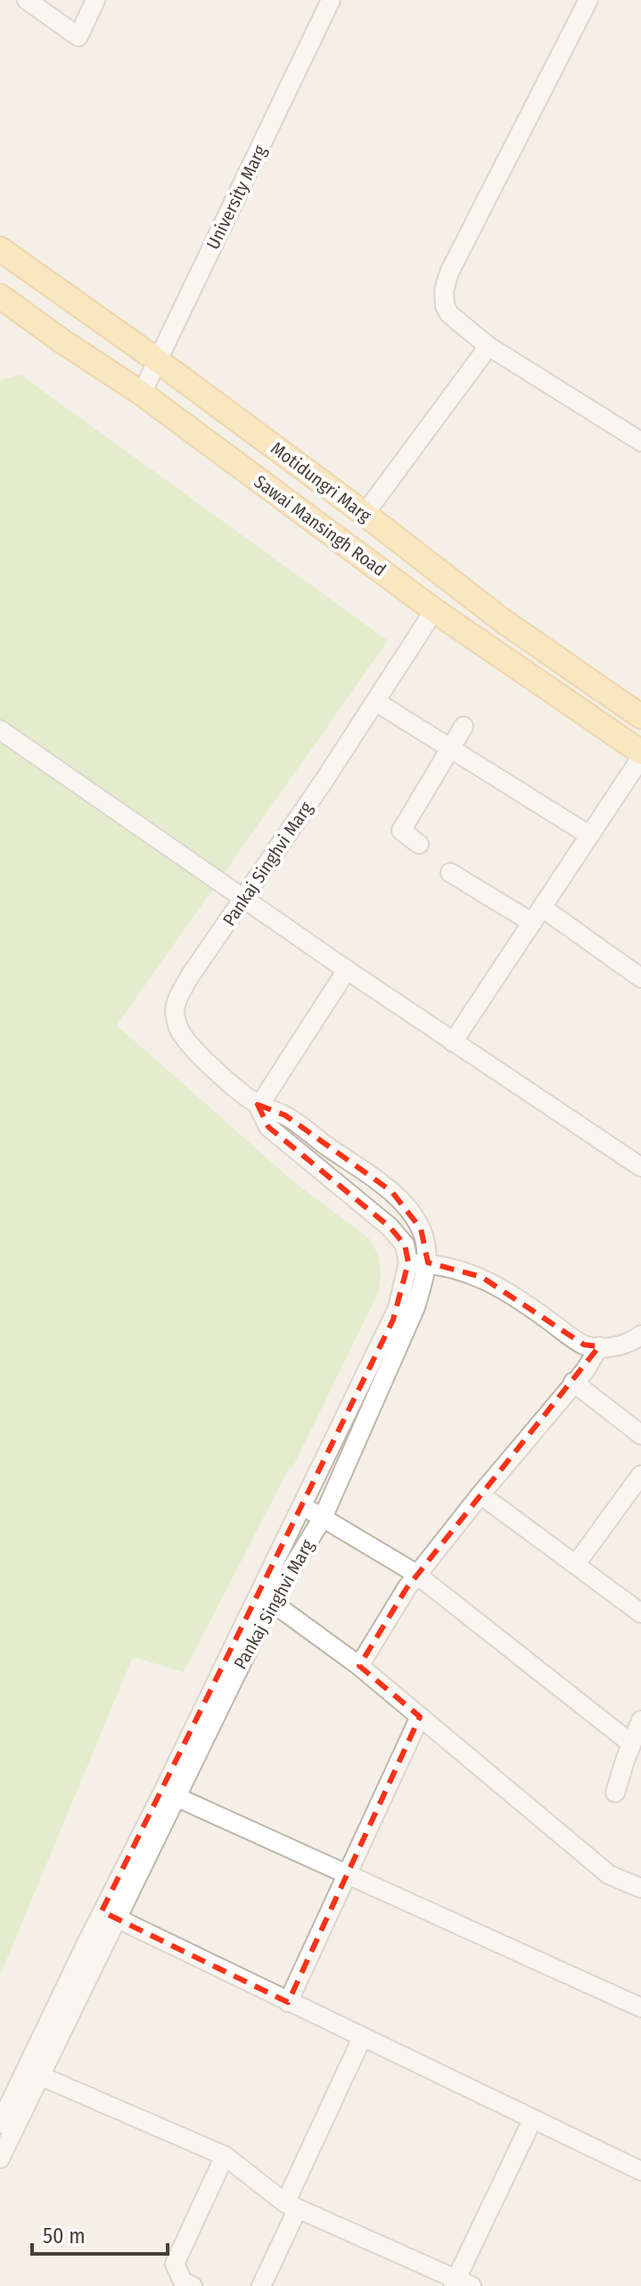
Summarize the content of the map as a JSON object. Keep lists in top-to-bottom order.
{
  "streets": {
    "main road": ["Motidungri Marg", "Sawai Mansingh Road"],
    "street": ["University Marg", "Pankaj Singhvi Marg"]
  },
  "crossings": [
    ["University Marg", "Motidungri Marg"],
    ["University Marg", "Sawai Mansingh Road"],
    ["Sawai Mansingh Road", "Pankaj Singhvi Marg"]
  ],
  "scale_bar": "50 m"
}
